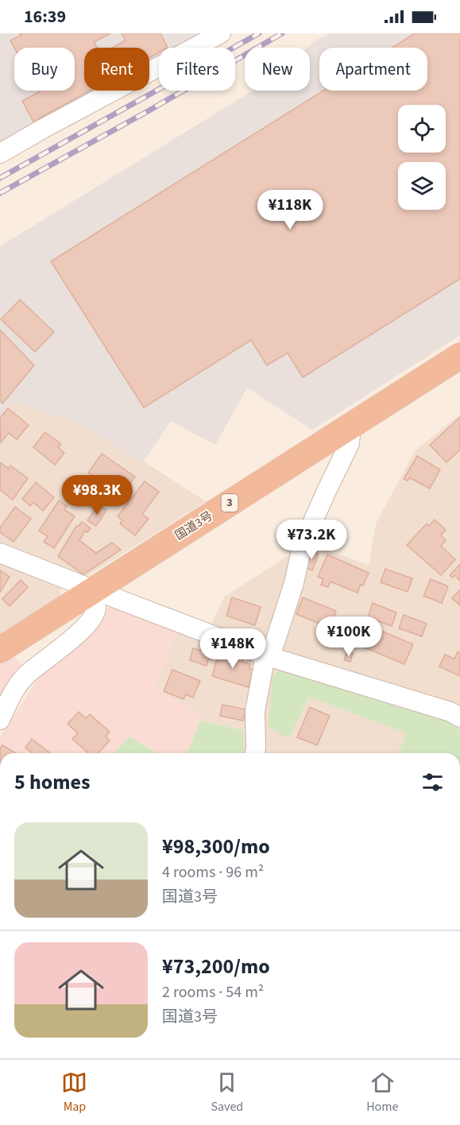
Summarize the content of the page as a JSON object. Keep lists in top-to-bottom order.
{
  "streets": {
    "highway": ["3", "国道3号"]
  },
  "page": {
    "status": "16:39",
    "chip": [
      "Buy",
      "Rent",
      "Filters",
      "New",
      "Apartment"
    ],
    "price": [
      "¥118K",
      "¥98.3K",
      "¥73.2K",
      "¥100K",
      "¥148K"
    ],
    "heading": "5 homes",
    "list": [
      {
        "name": "¥98,300/mo",
        "note": "4 rooms · 96 m² · 国道3号"
      },
      {
        "name": "¥73,200/mo",
        "note": "2 rooms · 54 m² · 国道3号"
      }
    ],
    "tabs": ["Map", "Saved", "Home"]
  }
}
